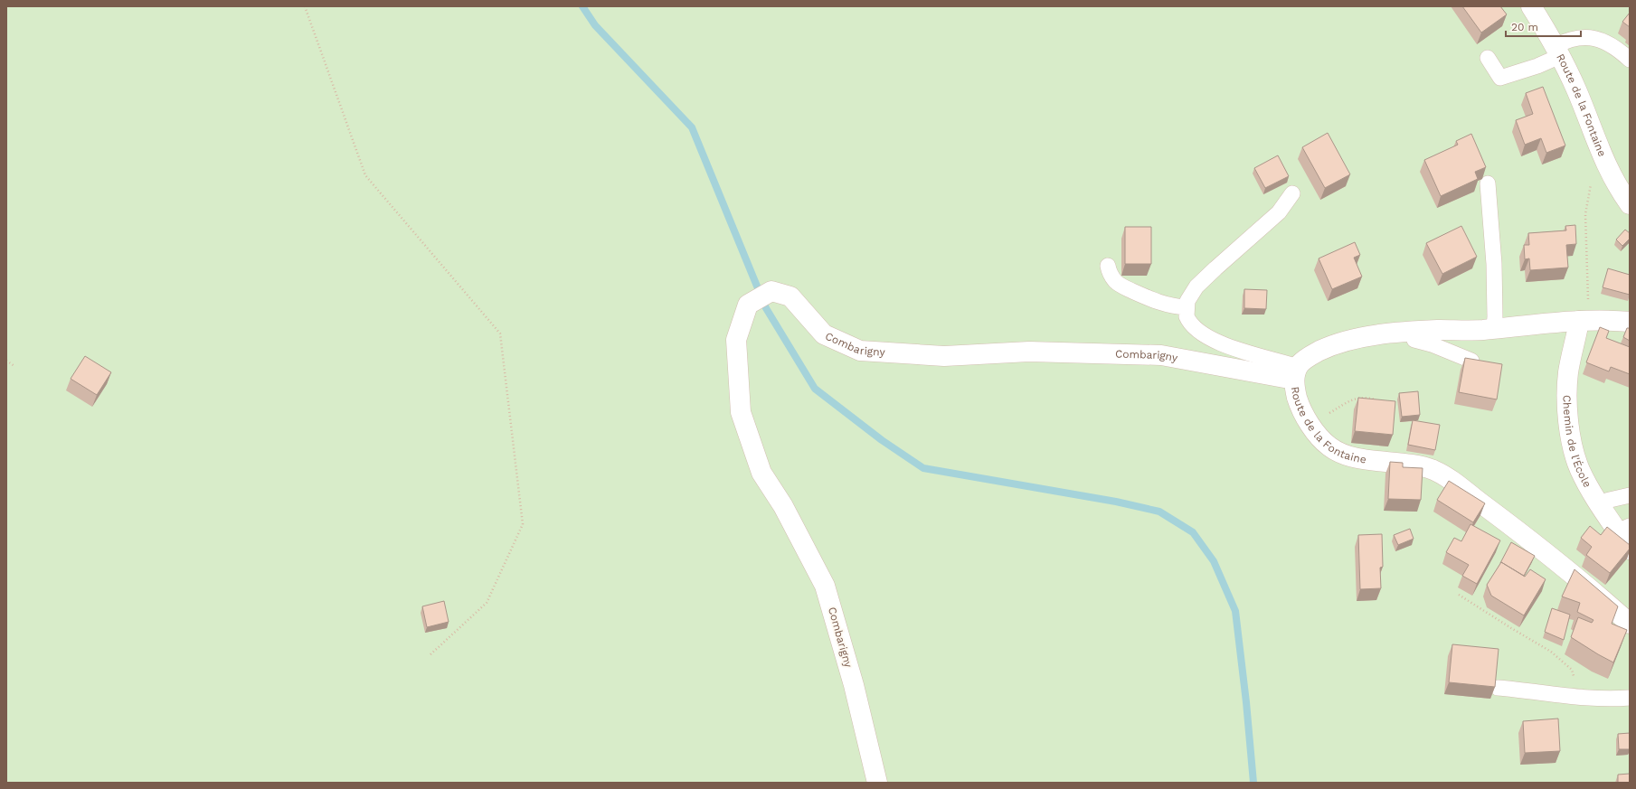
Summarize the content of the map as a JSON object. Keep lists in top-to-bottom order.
{
  "streets": {
    "street": ["Route de la Fontaine", "Combarigny", "Chemin de l'École"]
  },
  "crossings": [
    ["Route de la Fontaine", "Combarigny"],
    ["Route de la Fontaine", "Chemin de l'École"]
  ],
  "scale_bar": "20 m"
}
